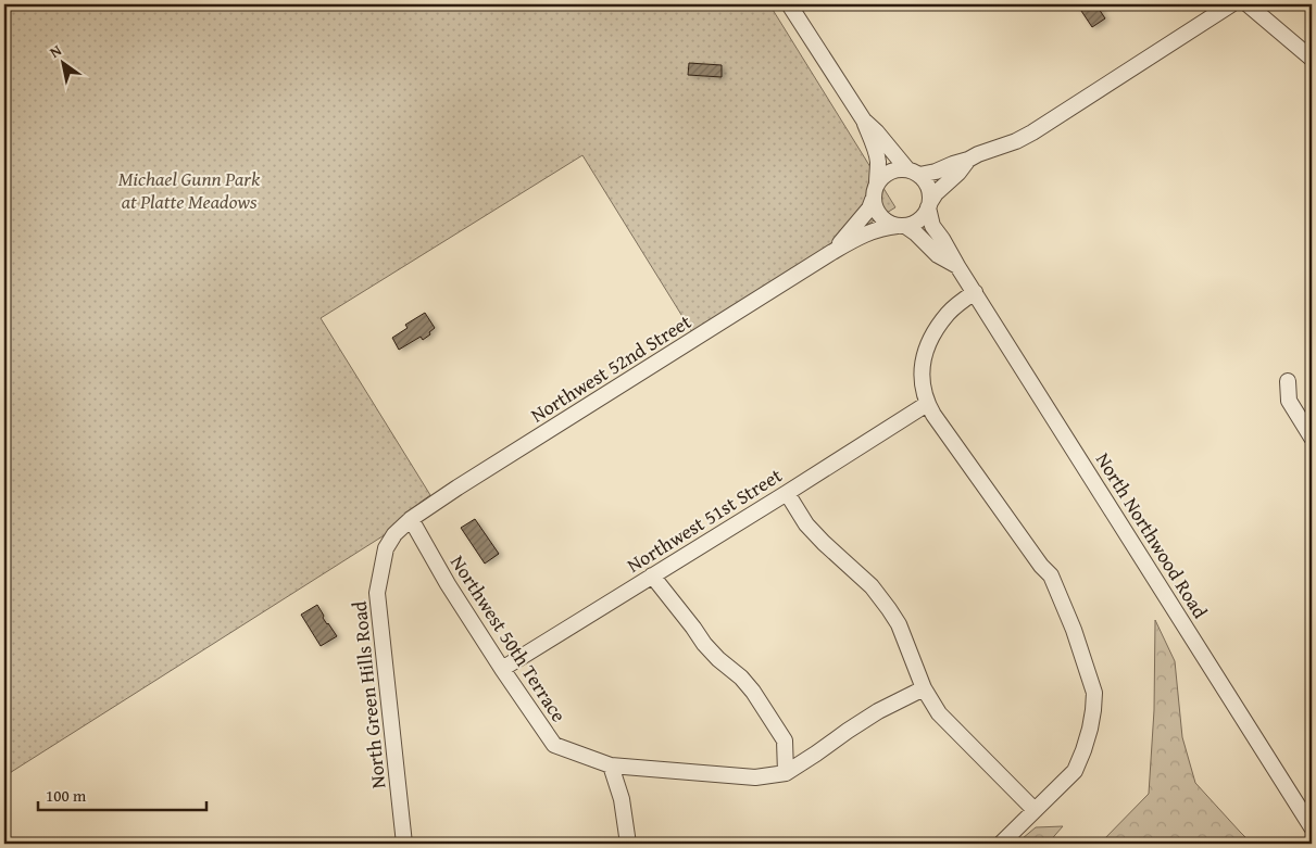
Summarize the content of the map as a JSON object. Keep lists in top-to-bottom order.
{
  "streets": {
    "street": [
      "Northwest 52nd Street",
      "Northwest 51st Street",
      "North Northwood Road",
      "Northwest 50th Terrace",
      "North Green Hills Road"
    ]
  },
  "crossings": [
    ["Northwest 52nd Street", "North Northwood Road"],
    ["Northwest 52nd Street", "Northwest 50th Terrace"],
    ["Northwest 52nd Street", "North Green Hills Road"],
    ["Northwest 51st Street", "Northwest 50th Terrace"],
    ["Northwest 50th Terrace", "North Green Hills Road"]
  ],
  "parks": ["Michael Gunn Park at Platte Meadows"],
  "scale_bar": "100 m",
  "north": "top left"
}
